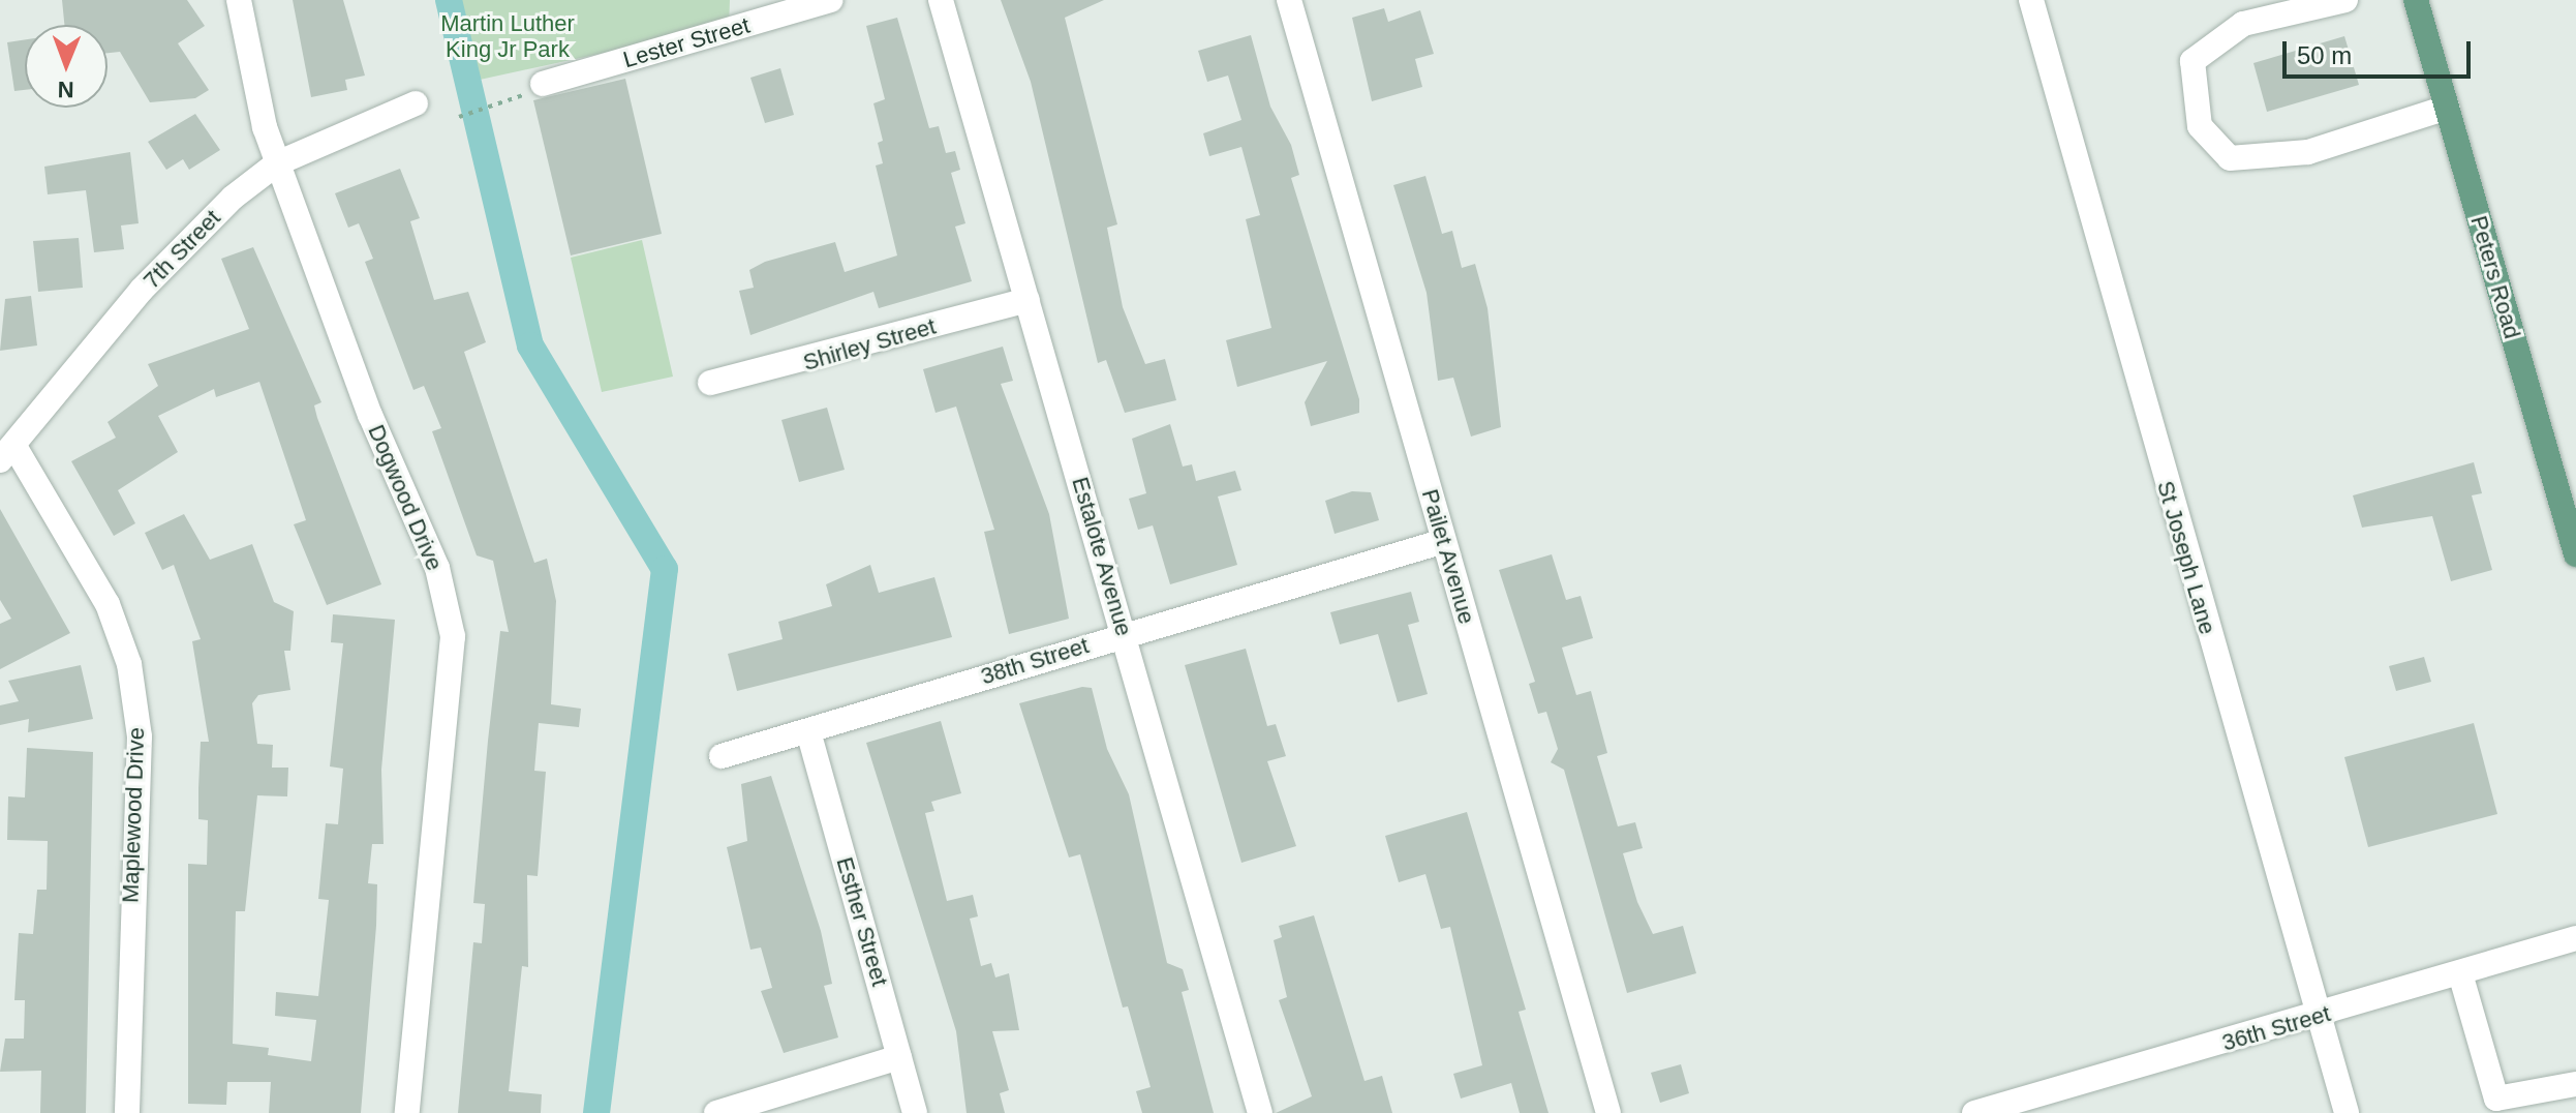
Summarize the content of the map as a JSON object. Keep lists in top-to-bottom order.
{
  "streets": {
    "main road": ["Peters Road"],
    "street": [
      "Lester Street",
      "7th Street",
      "Shirley Street",
      "Dogwood Drive",
      "Estalote Avenue",
      "Pailet Avenue",
      "St Joseph Lane",
      "38th Street",
      "Maplewood Drive",
      "Esther Street",
      "36th Street"
    ]
  },
  "crossings": [
    ["7th Street", "Dogwood Drive"],
    ["7th Street", "Maplewood Drive"],
    ["Shirley Street", "Estalote Avenue"],
    ["Estalote Avenue", "38th Street"],
    ["Pailet Avenue", "38th Street"],
    ["St Joseph Lane", "36th Street"],
    ["38th Street", "Esther Street"]
  ],
  "parks": ["Martin Luther King Jr Park"],
  "scale_bar": "50 m",
  "north": "bottom"
}
